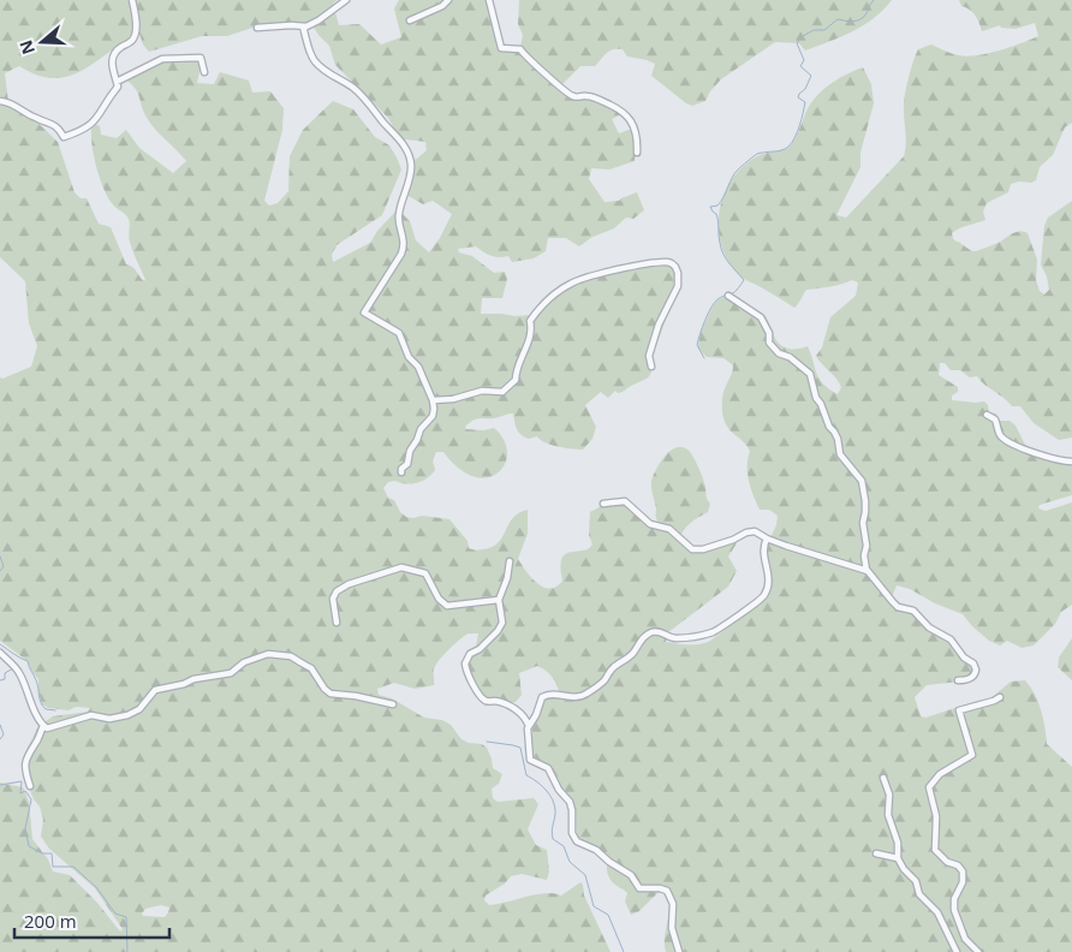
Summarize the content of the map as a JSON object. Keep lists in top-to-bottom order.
{
  "scale_bar": "200 m",
  "north": "left"
}
